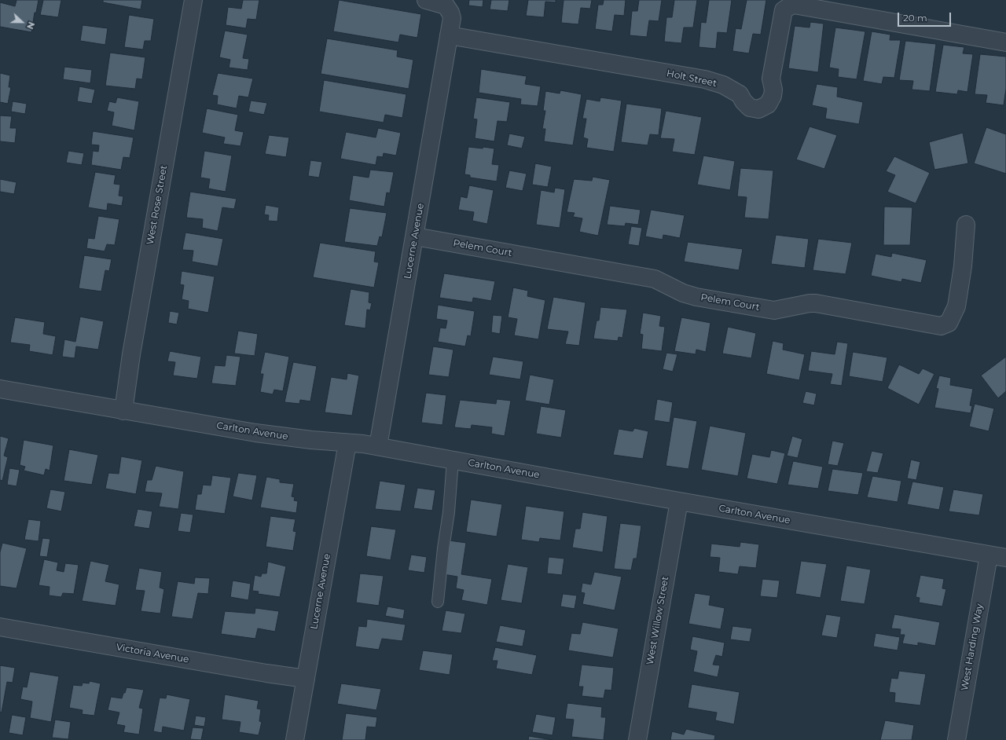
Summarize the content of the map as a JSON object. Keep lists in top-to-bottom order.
{
  "streets": {
    "street": [
      "Holt Street",
      "West Rose Street",
      "Lucerne Avenue",
      "Pelem Court",
      "Carlton Avenue",
      "West Willow Street",
      "West Harding Way",
      "Victoria Avenue"
    ]
  },
  "crossings": [
    ["Holt Street", "Lucerne Avenue"],
    ["West Rose Street", "Carlton Avenue"],
    ["Lucerne Avenue", "Pelem Court"],
    ["Lucerne Avenue", "Carlton Avenue"],
    ["Lucerne Avenue", "Victoria Avenue"],
    ["Carlton Avenue", "West Willow Street"],
    ["Carlton Avenue", "West Harding Way"]
  ],
  "scale_bar": "20 m",
  "north": "right"
}
